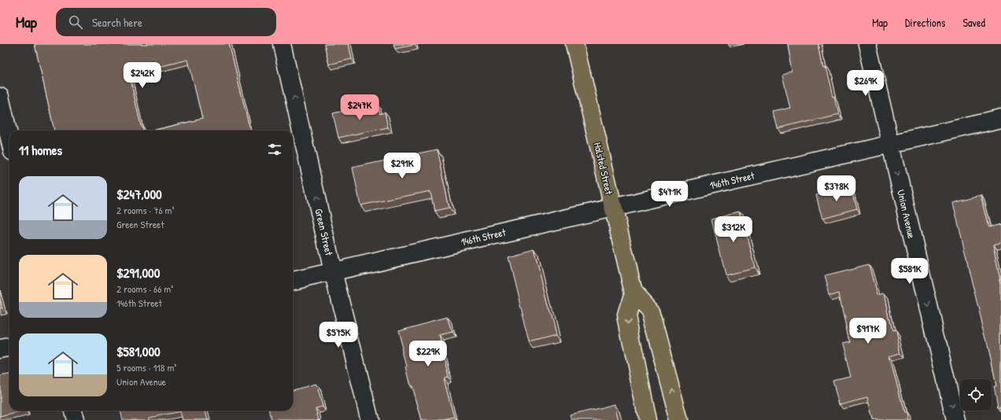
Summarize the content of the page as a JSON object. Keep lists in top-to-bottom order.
{
  "streets": {
    "main road": ["Halsted Street"],
    "street": ["146th Street", "Union Avenue", "Green Street"]
  },
  "crossings": [
    ["Halsted Street", "146th Street"],
    ["146th Street", "Union Avenue"],
    ["146th Street", "Green Street"]
  ],
  "one_way": ["Union Avenue", "Green Street"],
  "page": {
    "header": "Map",
    "search": "Search here",
    "nav": ["Map", "Directions", "Saved"],
    "price": [
      "$242K",
      "$269K",
      "$247K",
      "$291K",
      "$378K",
      "$471K",
      "$312K",
      "$581K",
      "$917K",
      "$575K",
      "$229K"
    ],
    "heading": "11 homes",
    "list": [
      {
        "name": "$247,000",
        "note": "2 rooms · 76 m² · Green Street"
      },
      {
        "name": "$291,000",
        "note": "2 rooms · 66 m² · 146th Street"
      },
      {
        "name": "$581,000",
        "note": "5 rooms · 118 m² · Union Avenue"
      }
    ]
  }
}
